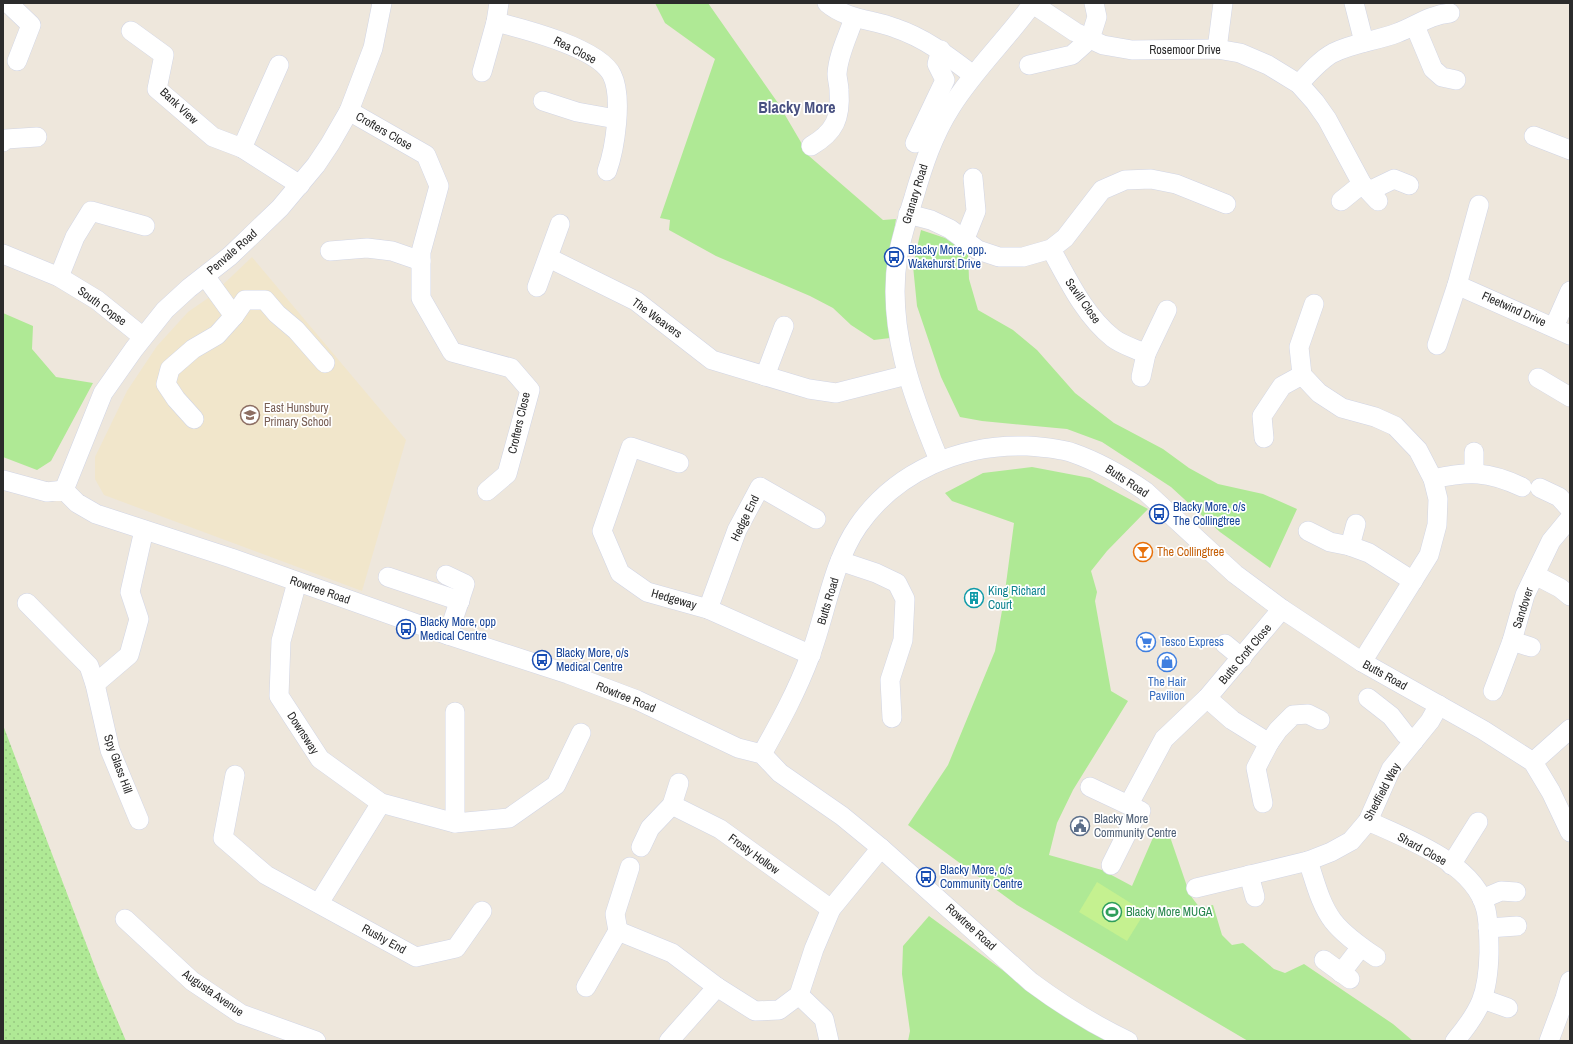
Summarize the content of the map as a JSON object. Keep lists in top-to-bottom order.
{
  "streets": {
    "street": [
      "Rea Close",
      "Rosemoor Drive",
      "Bank View",
      "Crofters Close",
      "Granary Road",
      "Penvale Road",
      "Savill Close",
      "South Copse",
      "Fleetwind Drive",
      "The Weavers",
      "Butts Road",
      "Hedge End",
      "Rowtree Road",
      "Hedgeway",
      "Sandover",
      "Butts Croft Close",
      "Downsway",
      "Spy Glass Hill",
      "Shedfield Way",
      "Shard Close",
      "Frosty Hollow",
      "Rushy End",
      "Augusta Avenue"
    ]
  },
  "crossings": [
    ["Rosemoor Drive", "Granary Road"],
    ["Bank View", "Penvale Road"],
    ["Crofters Close", "Penvale Road"],
    ["Granary Road", "The Weavers"],
    ["Granary Road", "Butts Road"],
    ["Penvale Road", "South Copse"],
    ["Penvale Road", "Rowtree Road"],
    ["Butts Road", "Rowtree Road"],
    ["Butts Road", "Hedgeway"],
    ["Butts Road", "Butts Croft Close"],
    ["Butts Road", "Shedfield Way"],
    ["Hedge End", "Hedgeway"],
    ["Rowtree Road", "Downsway"],
    ["Shedfield Way", "Shard Close"]
  ],
  "districts": ["Blacky More"],
  "places": {
    "bus stop": [
      "Blacky More, opp. Wakehurst Drive",
      "Blacky More, o/s The Collingtree",
      "Blacky More, opp Medical Centre",
      "Blacky More, o/s Medical Centre",
      "Blacky More, o/s Community Centre"
    ],
    "school or university": ["East Hunsbury Primary School"],
    "bar": ["The Collingtree"],
    "building": ["King Richard Court"],
    "supermarket": ["Tesco Express"],
    "shop": ["The Hair Pavilion"],
    "public building": ["Blacky More Community Centre"],
    "sports": ["Blacky More MUGA"]
  }
}
